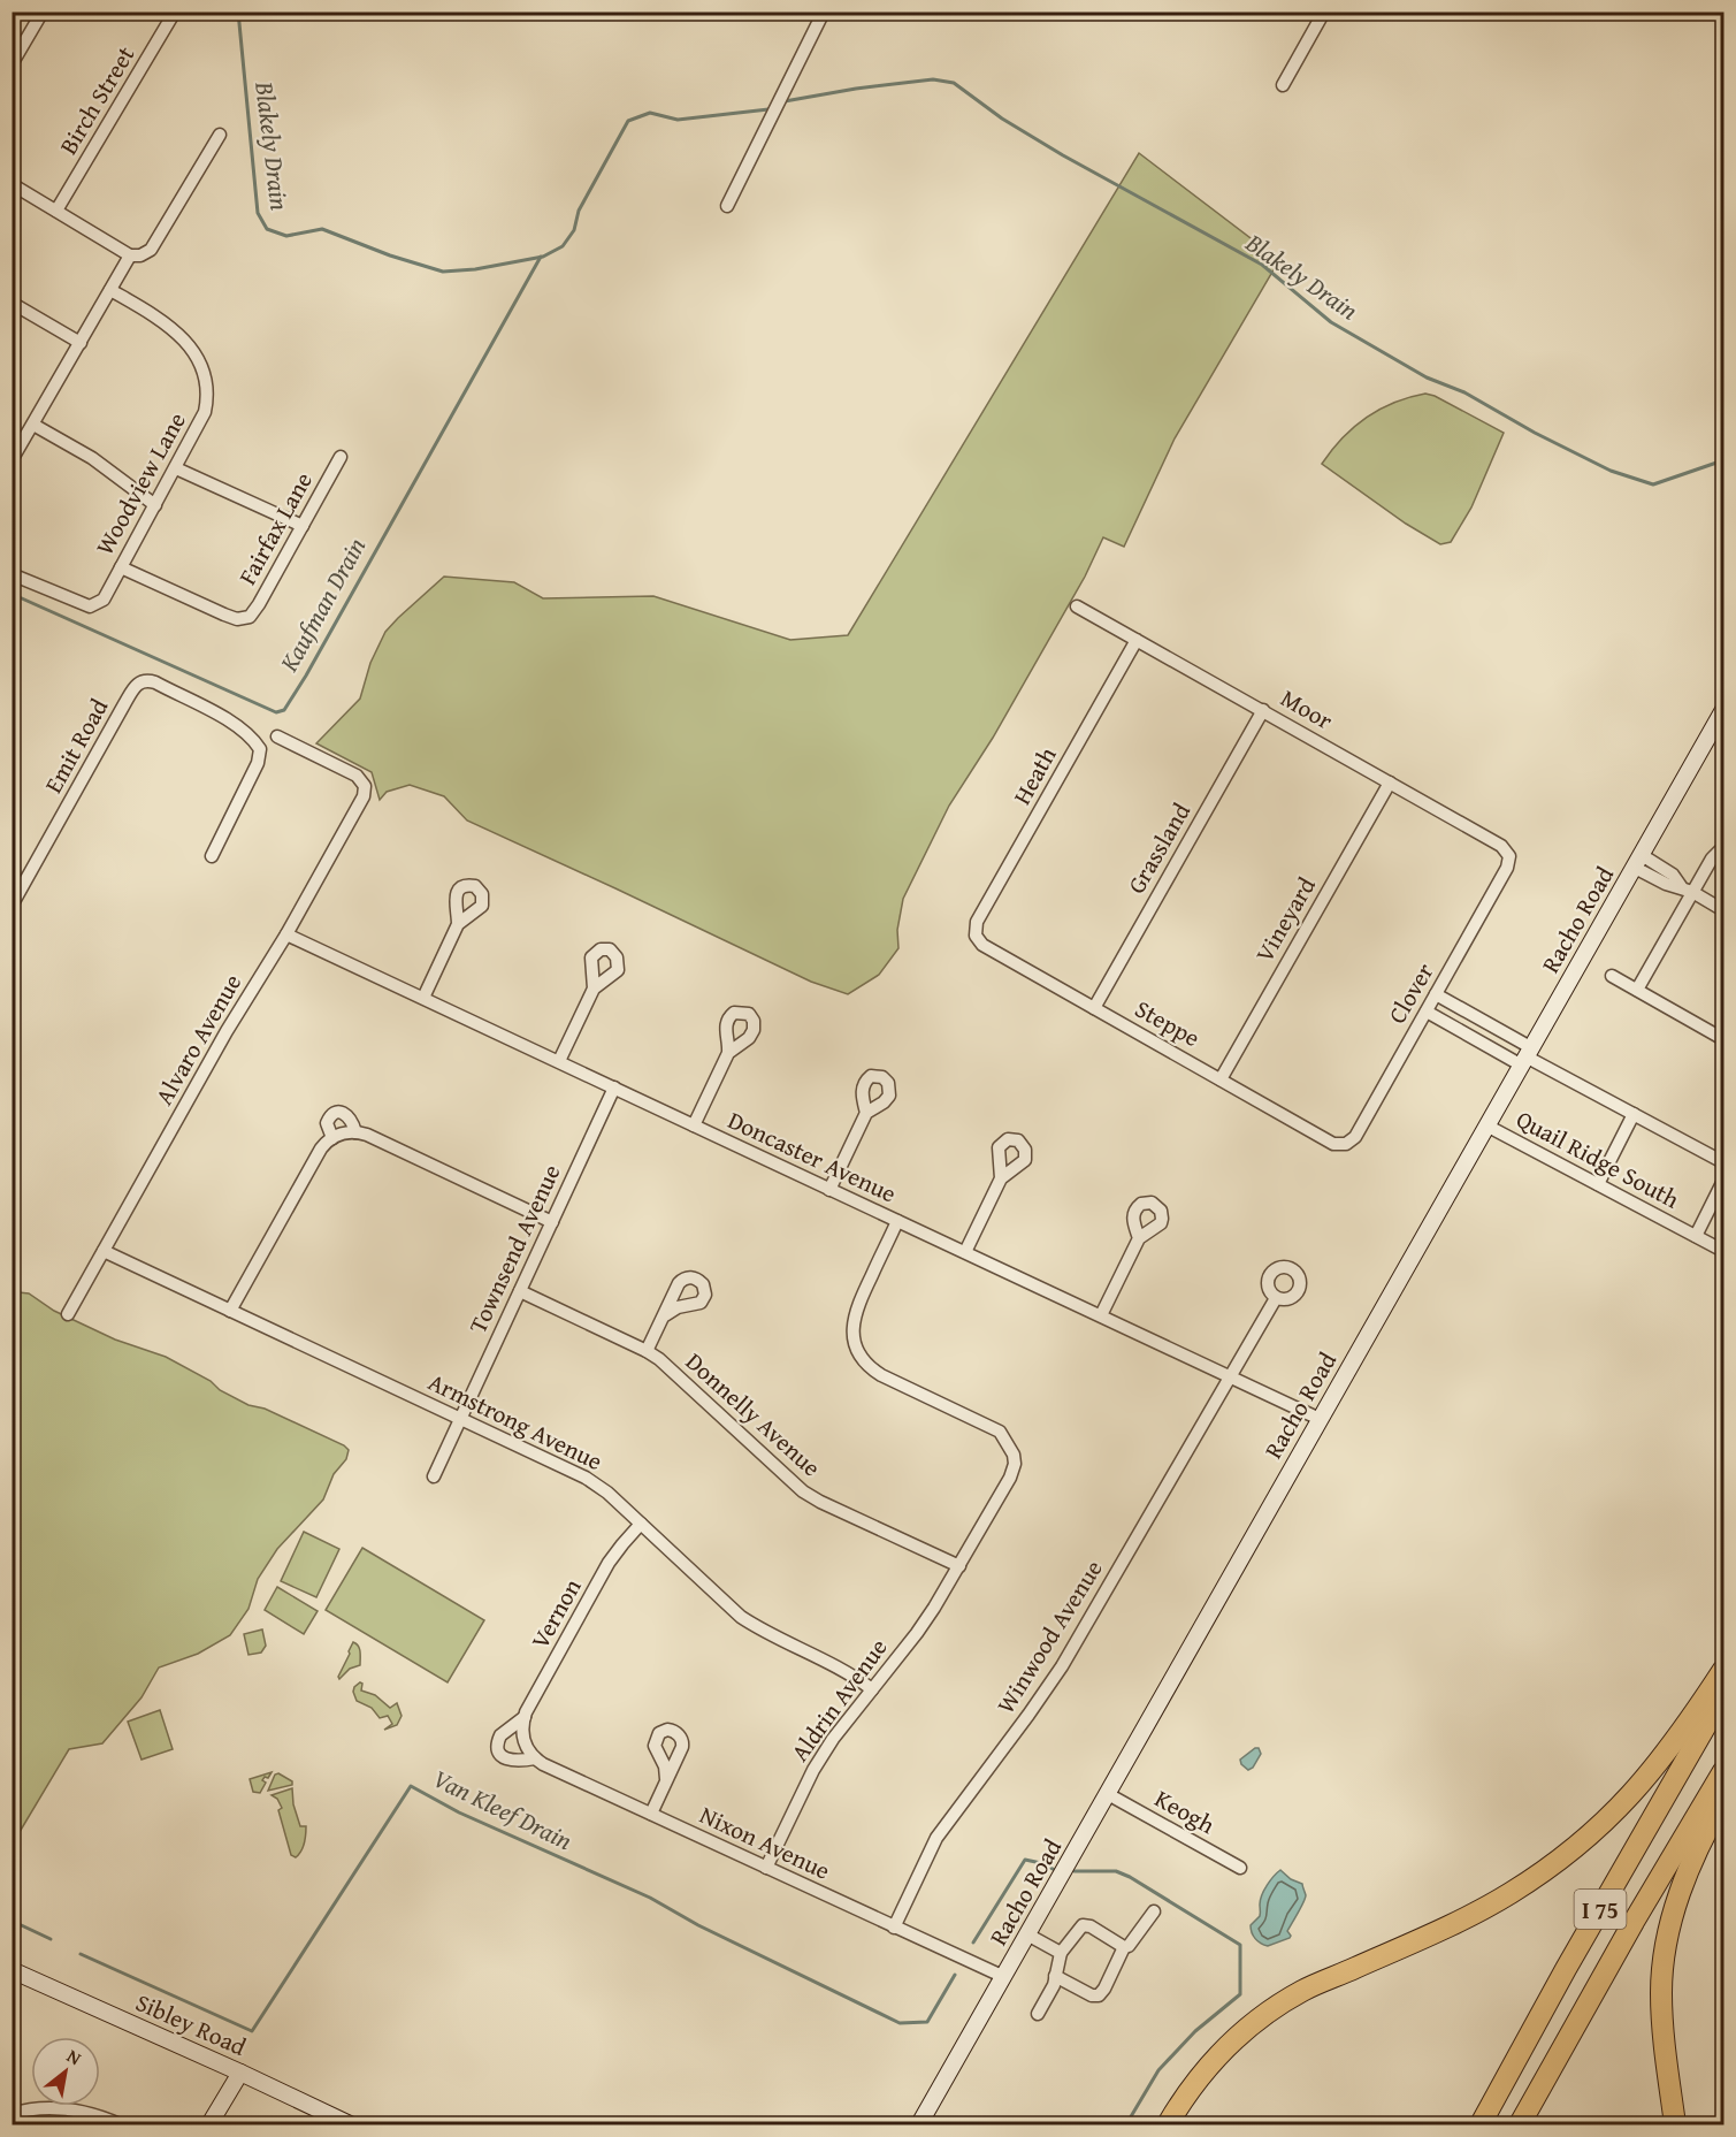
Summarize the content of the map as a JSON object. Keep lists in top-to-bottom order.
{
  "streets": {
    "highway": ["I 75"],
    "street": [
      "Birch Street",
      "Woodview Lane",
      "Fairfax Lane",
      "Moor",
      "Emit Road",
      "Heath",
      "Grassland",
      "Vineyard",
      "Racho Road",
      "Clover",
      "Steppe",
      "Alvaro Avenue",
      "Doncaster Avenue",
      "Quail Ridge South",
      "Townsend Avenue",
      "Donnelly Avenue",
      "Armstrong Avenue",
      "Vernon",
      "Winwood Avenue",
      "Aldrin Avenue",
      "Keogh",
      "Nixon Avenue",
      "Sibley Road"
    ]
  },
  "crossings": [
    ["Woodview Lane", "Fairfax Lane"],
    ["Moor", "Heath"],
    ["Moor", "Grassland"],
    ["Moor", "Vineyard"],
    ["Moor", "Clover"],
    ["Heath", "Steppe"],
    ["Grassland", "Steppe"],
    ["Vineyard", "Steppe"],
    ["Racho Road", "Doncaster Avenue"],
    ["Racho Road", "Quail Ridge South"],
    ["Racho Road", "Keogh"],
    ["Racho Road", "Nixon Avenue"],
    ["Clover", "Steppe"],
    ["Alvaro Avenue", "Doncaster Avenue"],
    ["Alvaro Avenue", "Armstrong Avenue"],
    ["Doncaster Avenue", "Townsend Avenue"],
    ["Doncaster Avenue", "Winwood Avenue"],
    ["Doncaster Avenue", "Aldrin Avenue"],
    ["Townsend Avenue", "Donnelly Avenue"],
    ["Townsend Avenue", "Armstrong Avenue"],
    ["Donnelly Avenue", "Aldrin Avenue"],
    ["Armstrong Avenue", "Vernon"],
    ["Armstrong Avenue", "Aldrin Avenue"],
    ["Vernon", "Nixon Avenue"],
    ["Winwood Avenue", "Nixon Avenue"],
    ["Aldrin Avenue", "Nixon Avenue"]
  ],
  "water": ["Blakely Drain", "Kaufman Drain", "Van Kleef Drain"],
  "north": "top right"
}
